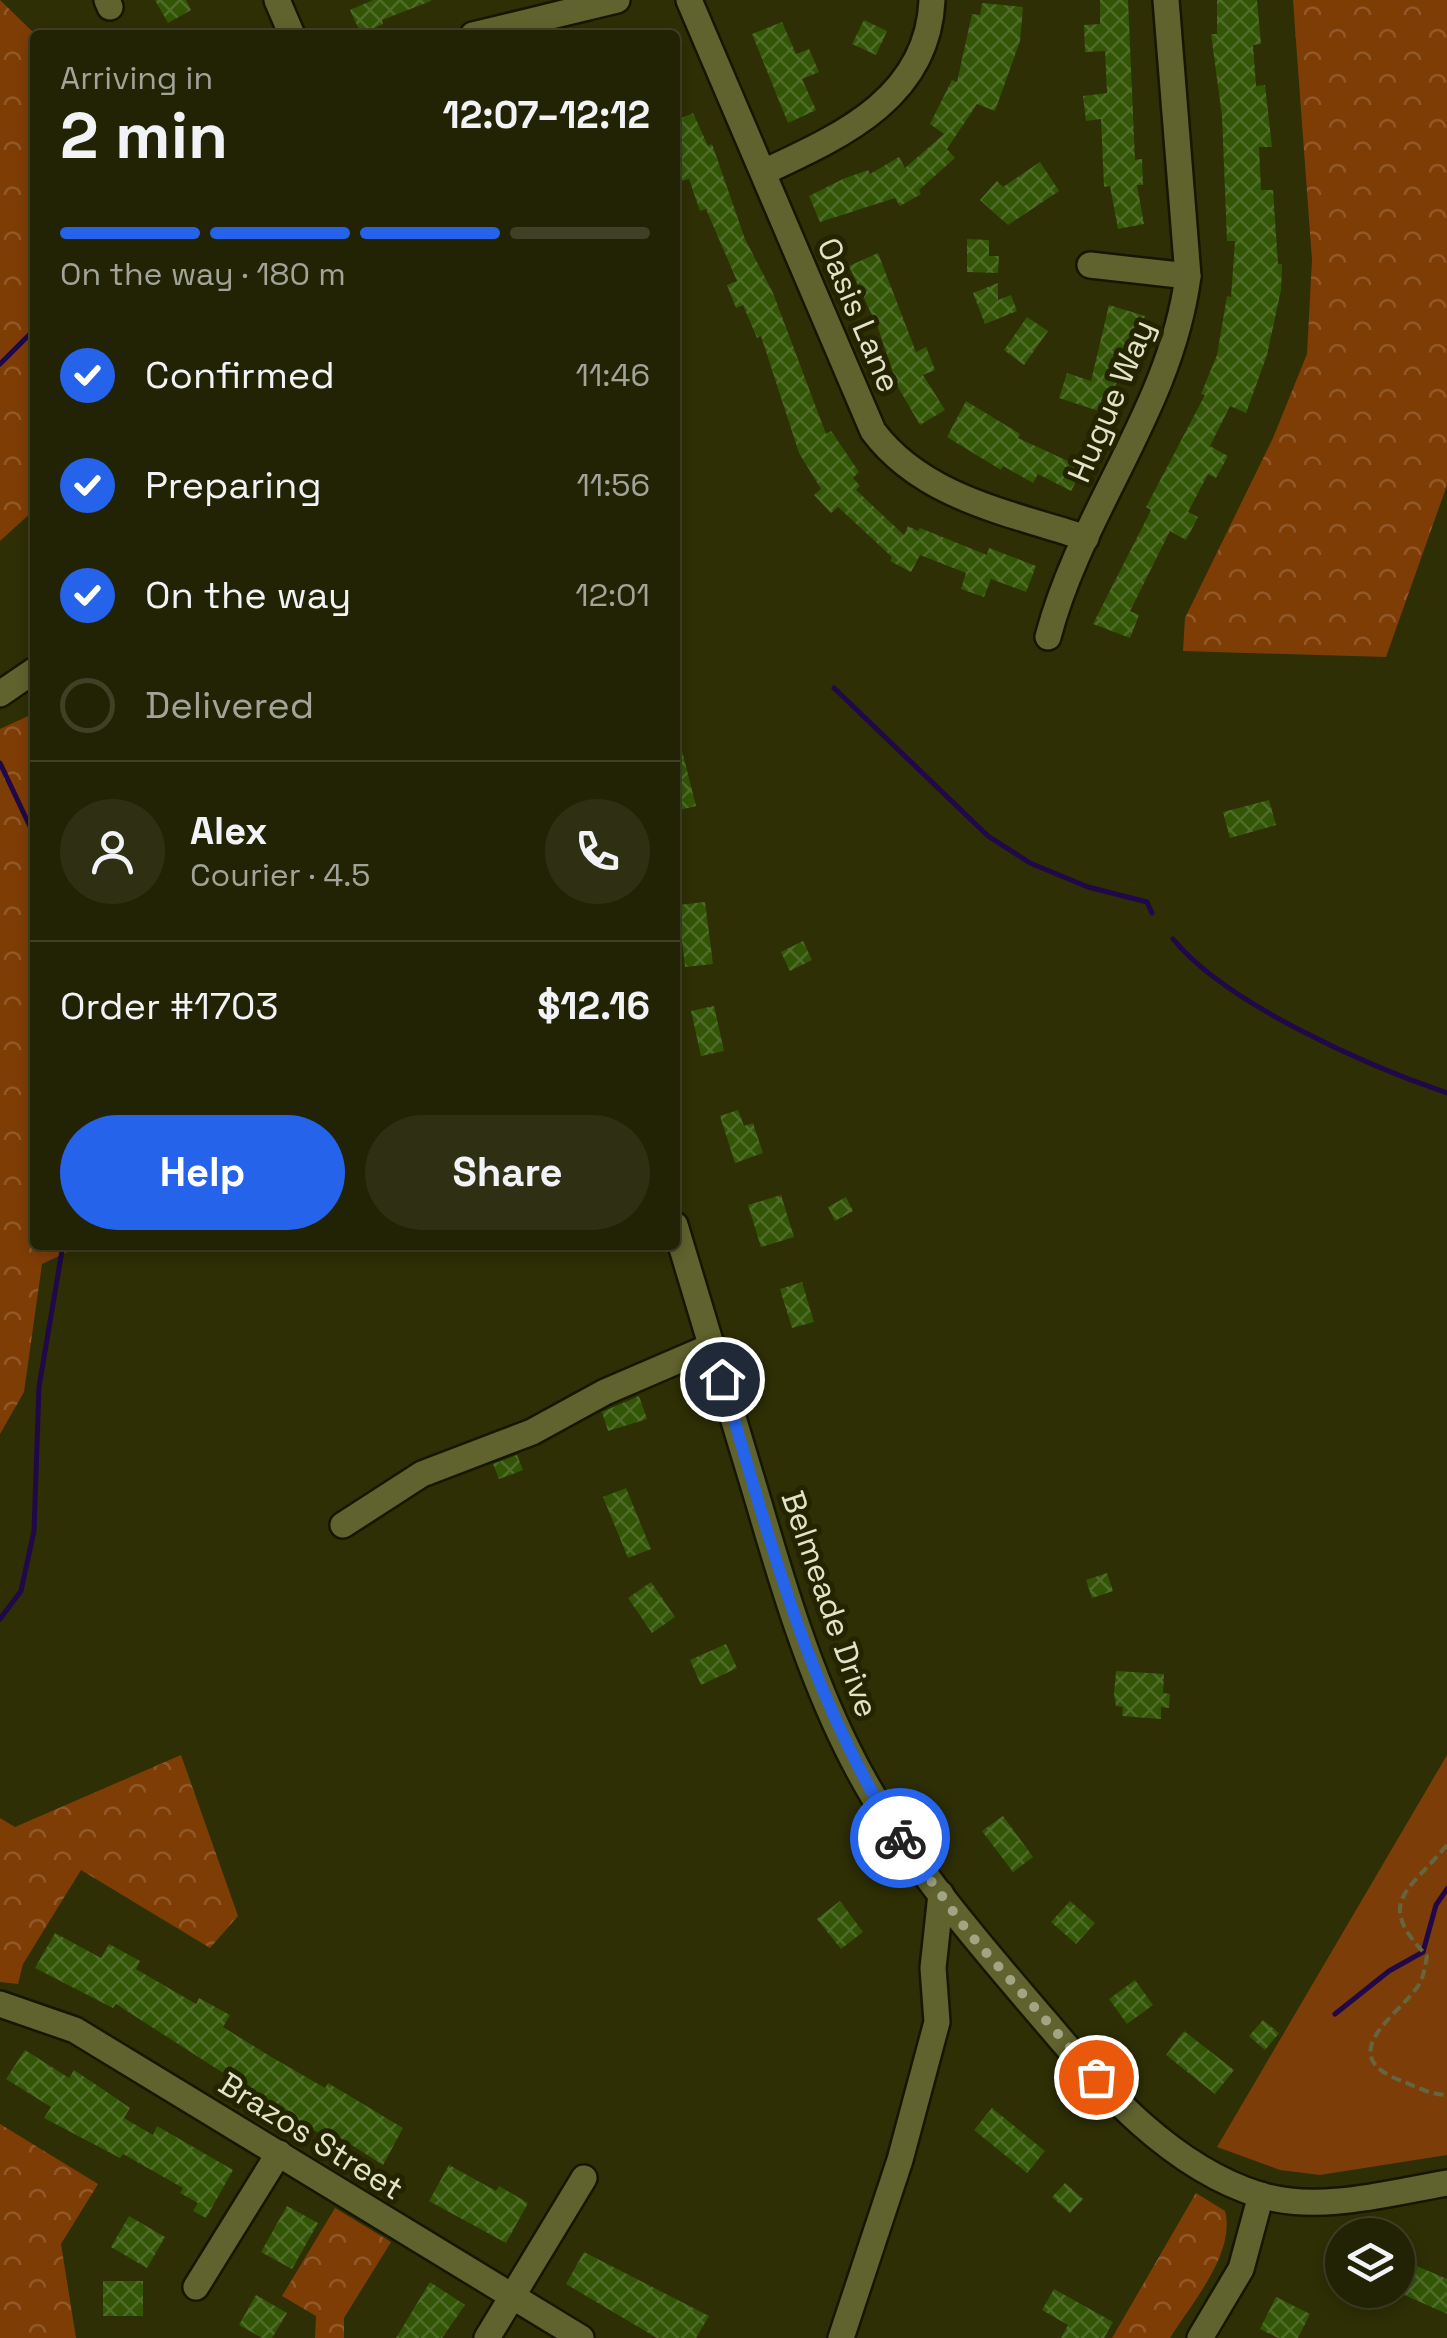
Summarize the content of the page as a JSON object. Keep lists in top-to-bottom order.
{
  "streets": {
    "street": [
      "Oasis Lane",
      "Hugue Way",
      "Belmeade Drive",
      "Brazos Street"
    ]
  },
  "crossings": [
    ["Oasis Lane", "Hugue Way"]
  ],
  "page": {
    "heading": ["2 min", "Arriving in", "12:07–12:12"],
    "panel": [
      "Alex",
      "Courier · 4.5",
      "Order #1703",
      "$12.16"
    ],
    "bar": "On the way · 180 m",
    "list": [
      ["Confirmed", "11:46"],
      ["Preparing", "11:56"],
      ["On the way", "12:01"],
      "Delivered"
    ],
    "buttons": ["Help", "Share"]
  }
}
